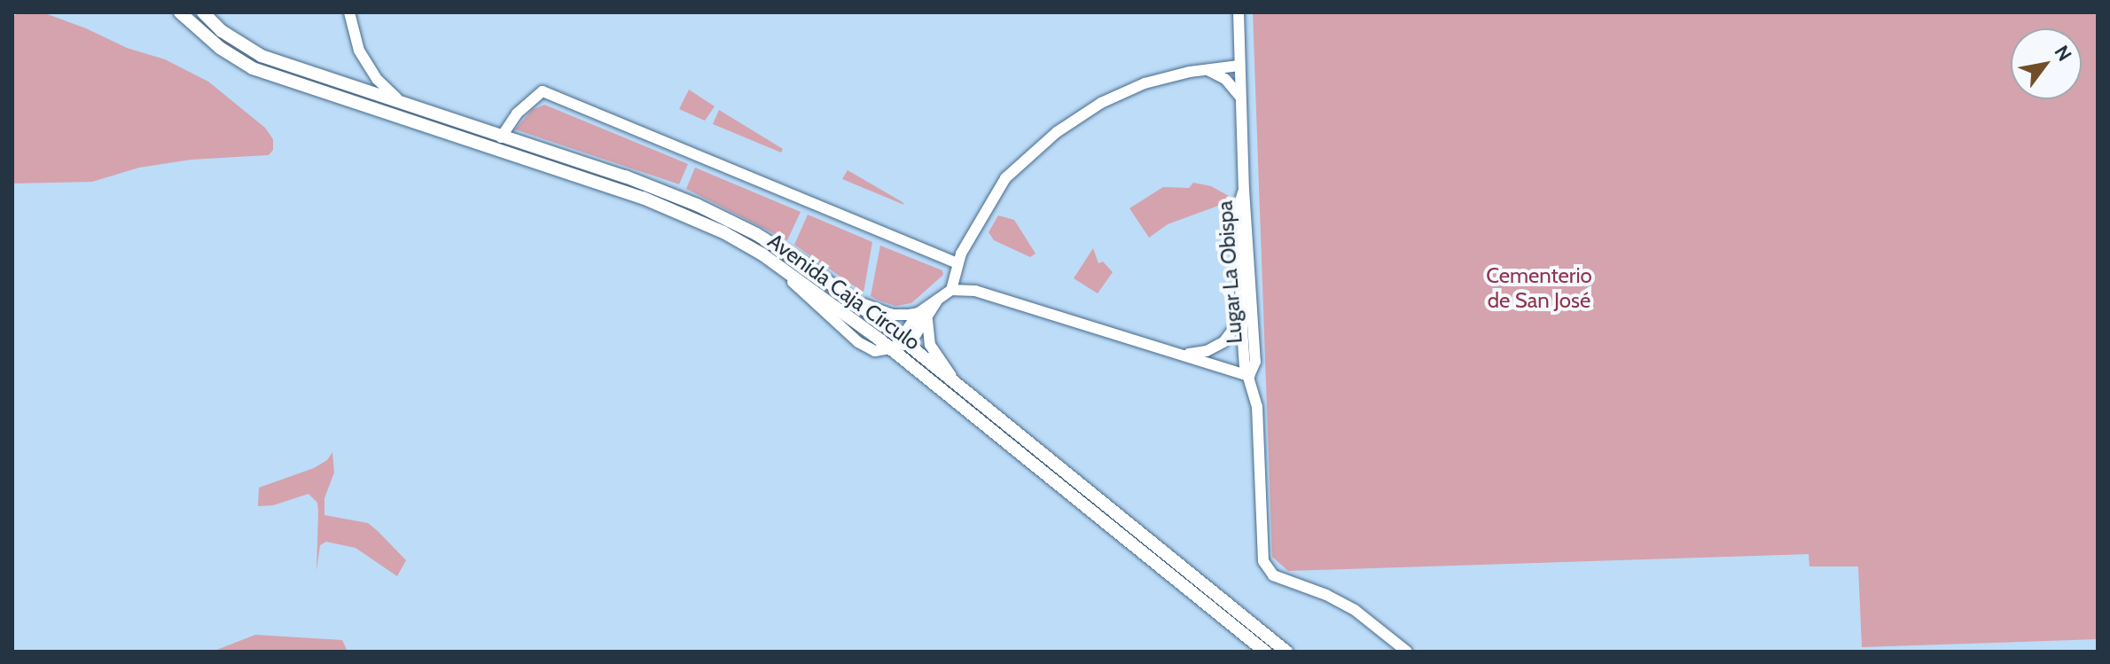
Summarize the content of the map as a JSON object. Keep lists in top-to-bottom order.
{
  "streets": {
    "main road": ["Avenida Caja Círculo"],
    "street": ["Lugar La Obispa"]
  },
  "parks": ["Cementerio de San José"],
  "north": "top right"
}
